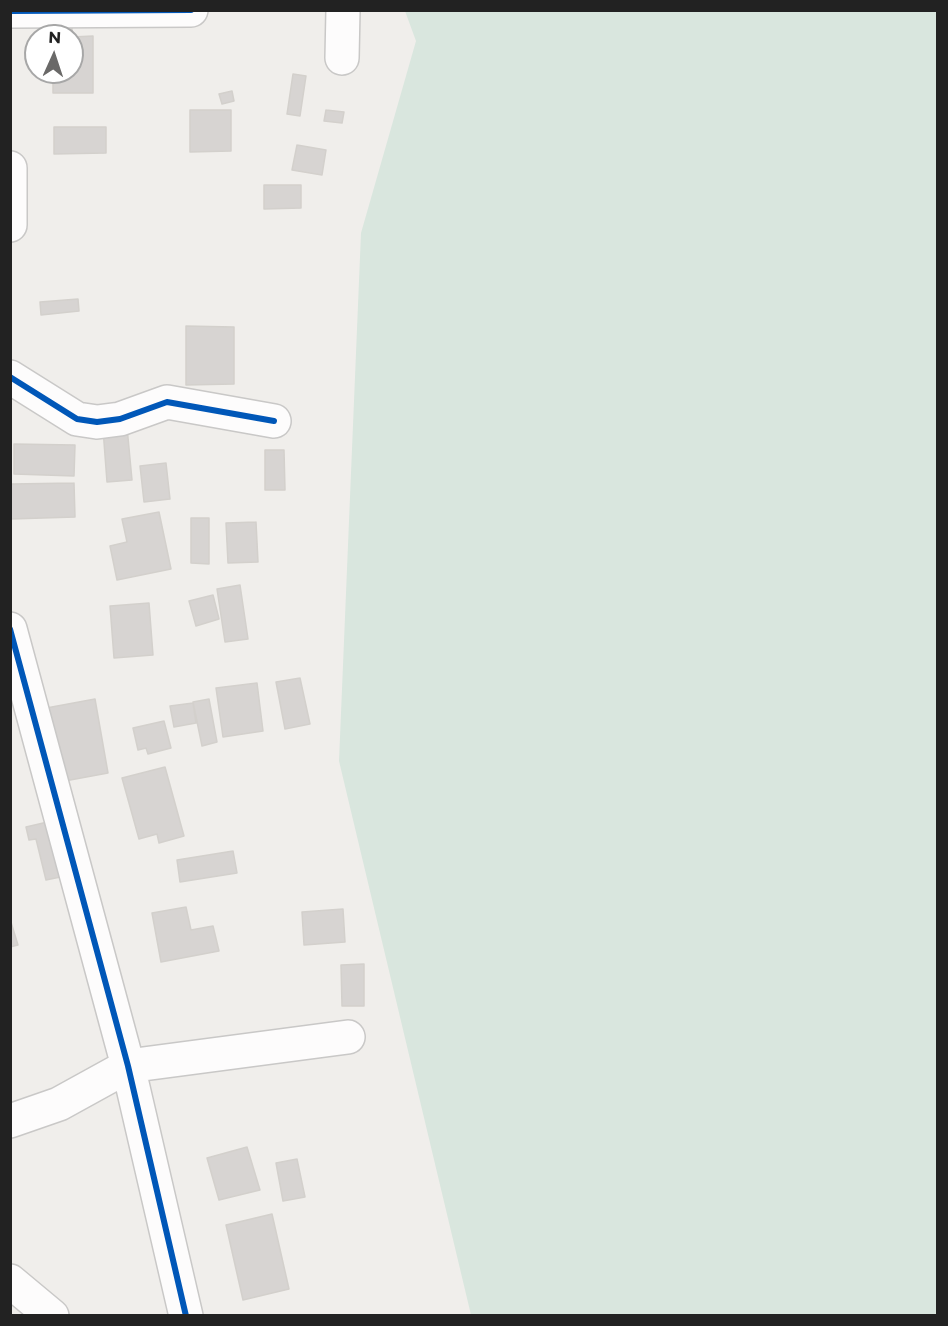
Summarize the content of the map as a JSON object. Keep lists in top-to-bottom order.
{
  "north": "top"
}
